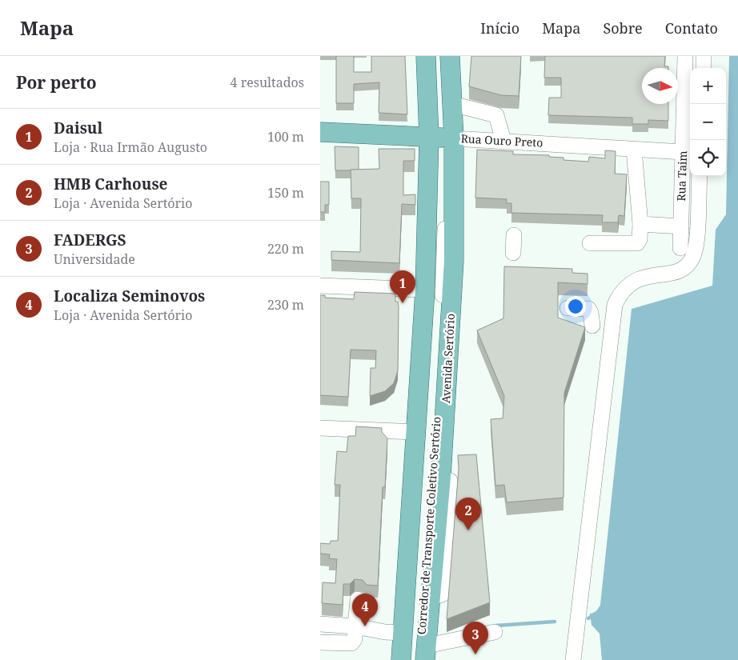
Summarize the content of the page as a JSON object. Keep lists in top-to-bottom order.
{
  "streets": {
    "main road": ["Rua Ouro Preto", "Avenida Sertório"],
    "street": ["Rua Taim", "Corredor de Transporte Coletivo Sertório"]
  },
  "crossings": [
    ["Rua Ouro Preto", "Rua Taim"],
    ["Rua Ouro Preto", "Avenida Sertório"],
    ["Rua Ouro Preto", "Corredor de Transporte Coletivo Sertório"],
    ["Avenida Sertório", "Corredor de Transporte Coletivo Sertório"]
  ],
  "north": "right",
  "page": {
    "header": "Mapa",
    "nav": [
      "Início",
      "Mapa",
      "Sobre",
      "Contato"
    ],
    "heading": ["Por perto", "4 resultados"],
    "map_buttons": ["+", "−"],
    "list": [
      {
        "mark": "1",
        "name": "Daisul",
        "note": "Loja · Rua Irmão Augusto",
        "value": "100 m"
      },
      {
        "mark": "2",
        "name": "HMB Carhouse",
        "note": "Loja · Avenida Sertório",
        "value": "150 m"
      },
      {
        "mark": "3",
        "name": "FADERGS",
        "note": "Universidade",
        "value": "220 m"
      },
      {
        "mark": "4",
        "name": "Localiza Seminovos",
        "note": "Loja · Avenida Sertório",
        "value": "230 m"
      }
    ],
    "pins": [
      "1",
      "2",
      "4",
      "3"
    ]
  }
}
